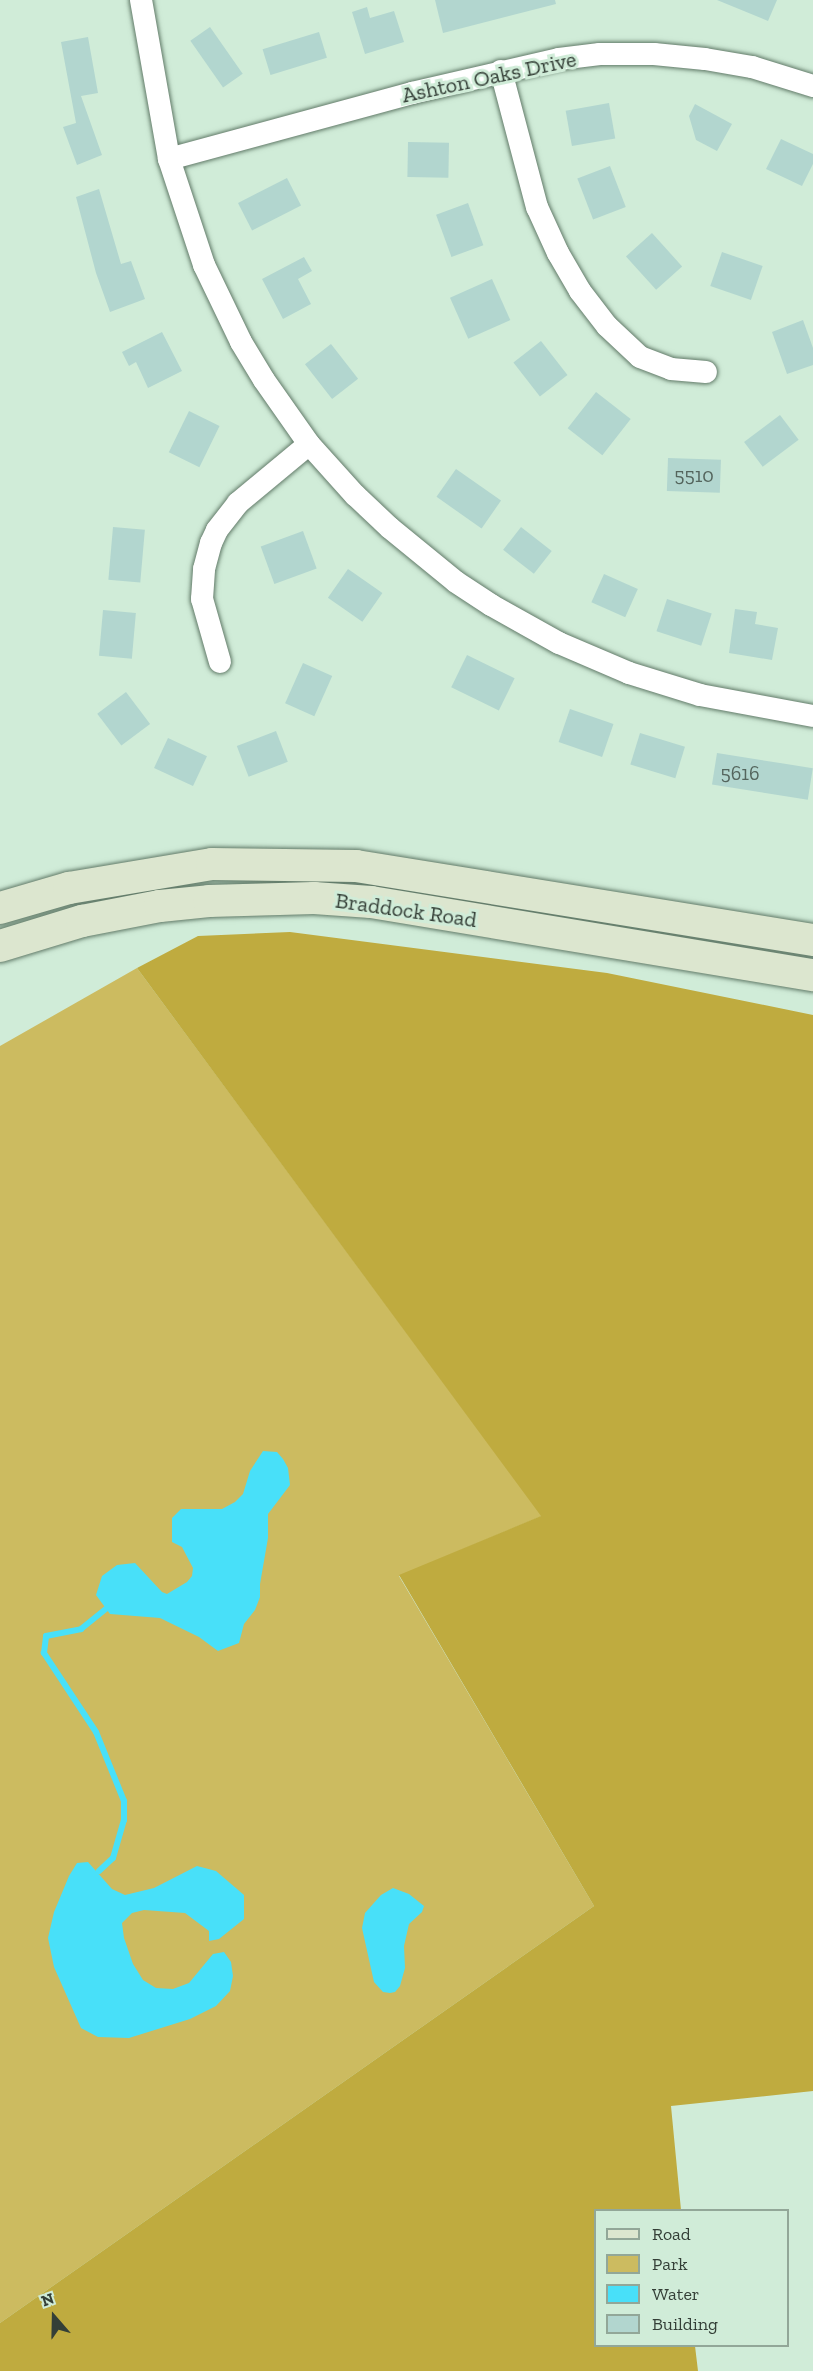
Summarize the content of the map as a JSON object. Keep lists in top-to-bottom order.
{
  "streets": {
    "main road": ["Braddock Road"],
    "street": ["Ashton Oaks Drive"]
  },
  "house_numbers": ["5510", "5616"],
  "legend": [
    "Road",
    "Park",
    "Water",
    "Building"
  ],
  "north": "top"
}
